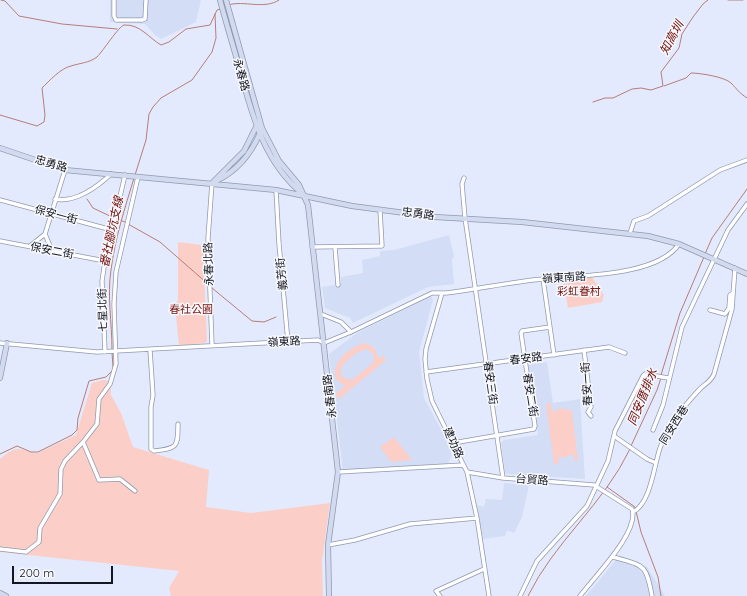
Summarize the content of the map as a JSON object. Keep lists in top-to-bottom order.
{
  "streets": {
    "street": [
      "永春路",
      "忠勇路",
      "保安一街",
      "保安二街",
      "永春北路",
      "義芳街",
      "嶺東南路",
      "七星北街",
      "嶺東路",
      "春安路",
      "春安三街",
      "春安一街",
      "春安二街",
      "永春南路",
      "同安西巷",
      "建功路",
      "台貿路"
    ]
  },
  "crossings": [
    ["永春路", "永春南路"],
    ["忠勇路", "永春北路"],
    ["忠勇路", "義芳街"],
    ["忠勇路", "嶺東南路"],
    ["忠勇路", "七星北街"],
    ["忠勇路", "永春南路"],
    ["保安一街", "七星北街"],
    ["保安二街", "七星北街"],
    ["永春北路", "嶺東路"],
    ["義芳街", "嶺東路"],
    ["嶺東南路", "嶺東路"],
    ["嶺東南路", "春安三街"],
    ["嶺東南路", "建功路"],
    ["七星北街", "嶺東路"],
    ["嶺東路", "永春南路"],
    ["嶺東路", "建功路"],
    ["春安路", "春安三街"],
    ["春安路", "春安一街"],
    ["春安路", "春安二街"],
    ["春安路", "建功路"],
    ["春安三街", "春安二街"],
    ["春安三街", "台貿路"],
    ["春安二街", "建功路"],
    ["建功路", "台貿路"]
  ],
  "water": ["知高圳", "番社腳坑支線", "同安厝排水"],
  "parks": ["彩虹眷村", "春社公園"],
  "scale_bar": "200 m"
}
